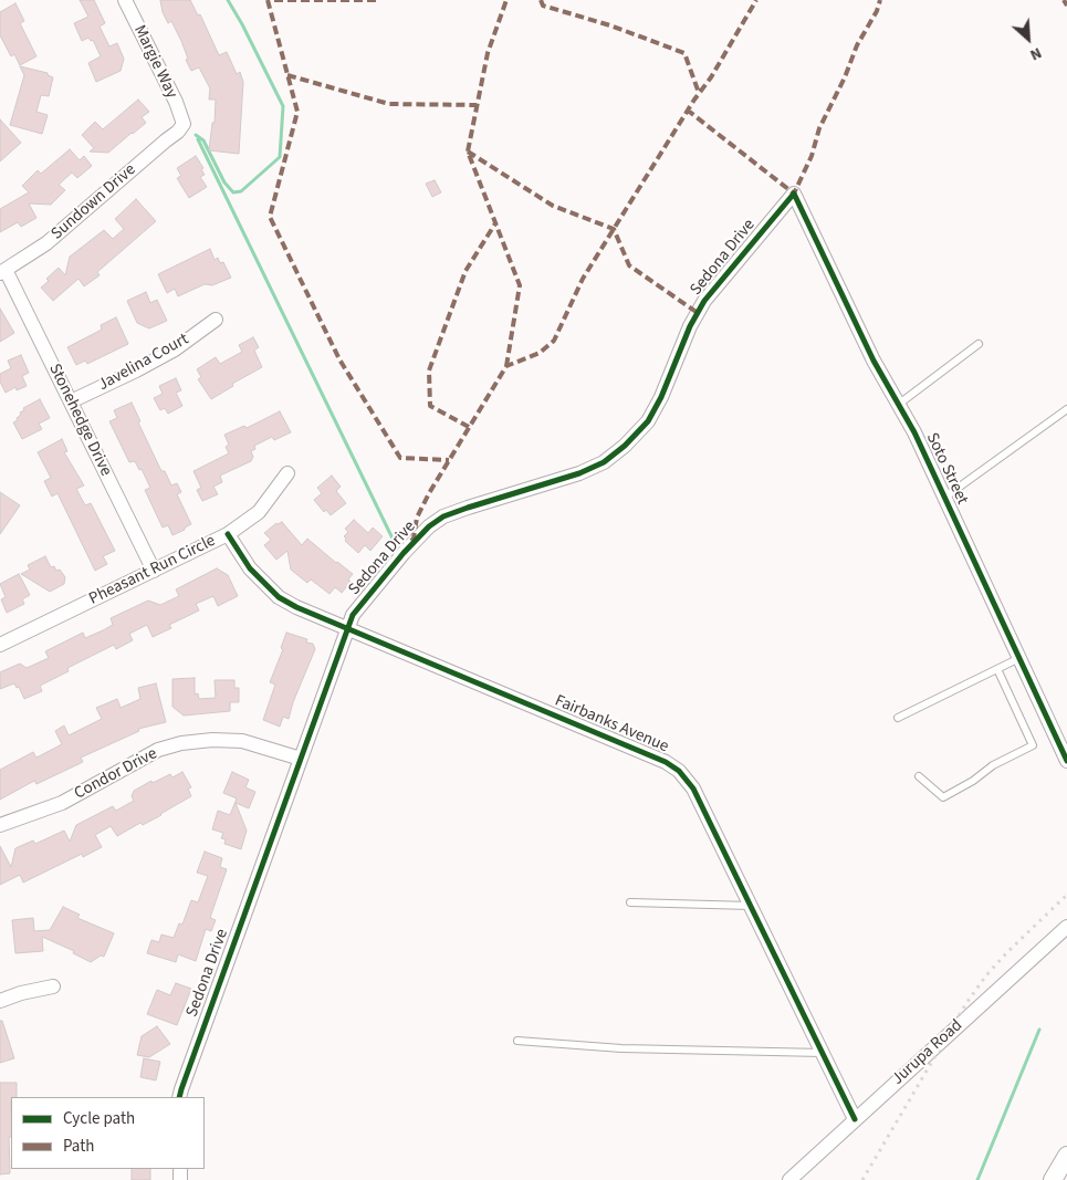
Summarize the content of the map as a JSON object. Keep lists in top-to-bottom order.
{
  "streets": {
    "street": [
      "Margie Way",
      "Sundown Drive",
      "Sedona Drive",
      "Javelina Court",
      "Stonehedge Drive",
      "Soto Street",
      "Pheasant Run Circle",
      "Fairbanks Avenue",
      "Condor Drive",
      "Jurupa Road"
    ]
  },
  "crossings": [
    ["Margie Way", "Sundown Drive"],
    ["Sundown Drive", "Stonehedge Drive"],
    ["Sedona Drive", "Soto Street"],
    ["Sedona Drive", "Fairbanks Avenue"],
    ["Sedona Drive", "Condor Drive"],
    ["Javelina Court", "Stonehedge Drive"],
    ["Stonehedge Drive", "Pheasant Run Circle"],
    ["Pheasant Run Circle", "Fairbanks Avenue"],
    ["Fairbanks Avenue", "Jurupa Road"]
  ],
  "legend": ["Cycle path", "Path"],
  "north": "bottom right"
}
